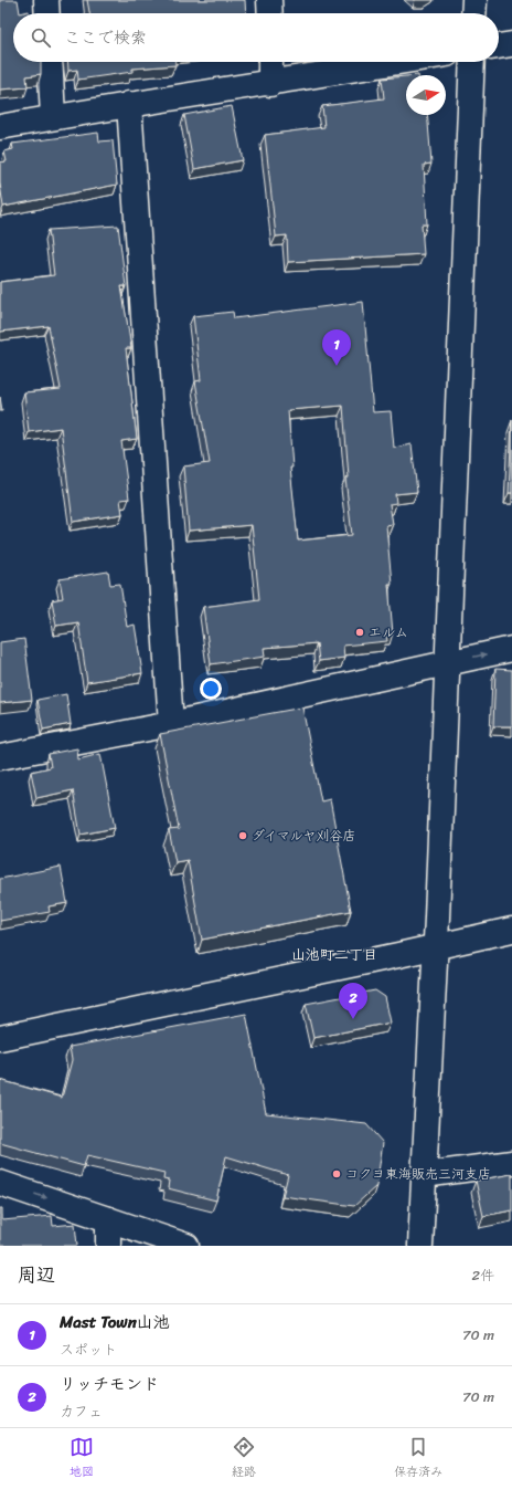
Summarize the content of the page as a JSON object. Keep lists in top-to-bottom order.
{
  "districts": ["山池町二丁目"],
  "places": ["エルム", "ダイマルヤ刈谷店", "コクヨ東海販売三河支店"],
  "north": "right",
  "page": {
    "search": "ここで検索",
    "pins": ["1", "2"],
    "heading": ["周辺", "2件"],
    "list": [
      {
        "mark": "1",
        "name": "Mast Town山池",
        "note": "スポット",
        "value": "70 m"
      },
      {
        "mark": "2",
        "name": "リッチモンド",
        "note": "カフェ",
        "value": "70 m"
      }
    ],
    "nav": ["地図", "経路", "保存済み"]
  }
}
